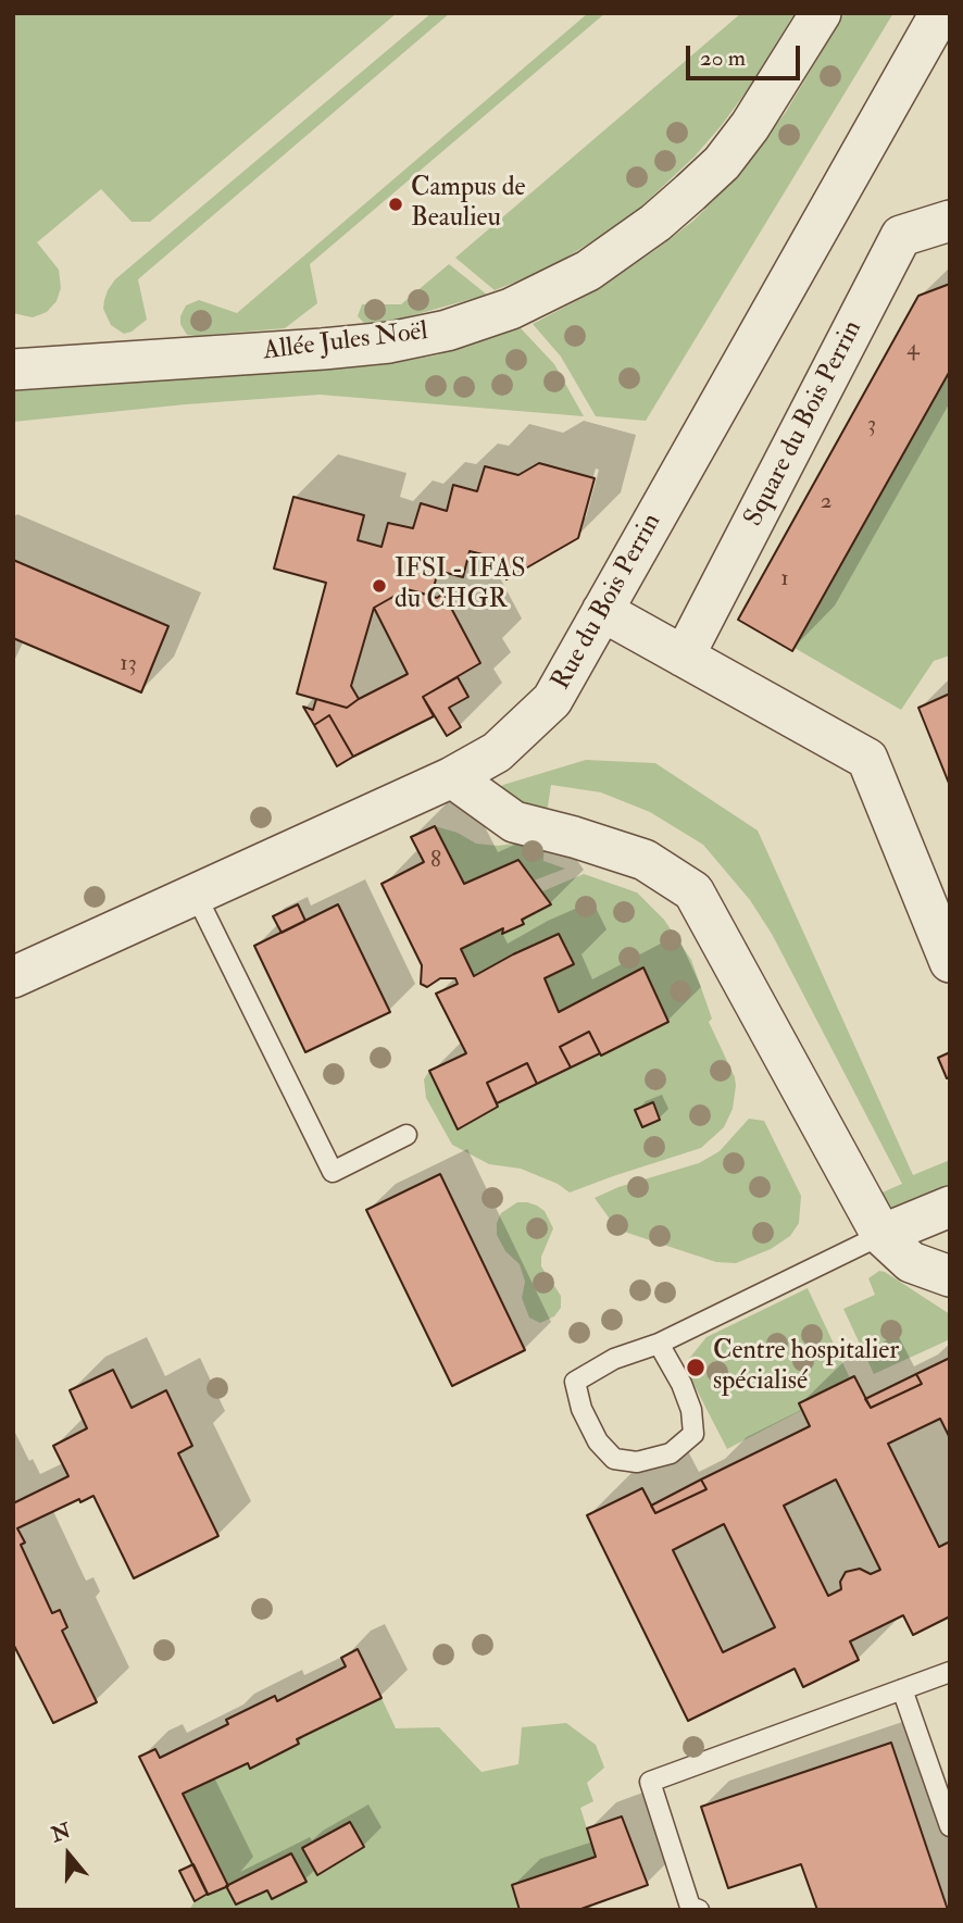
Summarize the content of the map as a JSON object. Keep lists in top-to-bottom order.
{
  "streets": {
    "street": ["Allée Jules Noël", "Square du Bois Perrin", "Rue du Bois Perrin"]
  },
  "places": ["Campus de Beaulieu", "IFSI - IFAS du CHGR", "Centre hospitalier spécialisé"],
  "house_numbers": [
    "4",
    "3",
    "2",
    "1",
    "13",
    "8"
  ],
  "scale_bar": "20 m",
  "north": "top"
}
